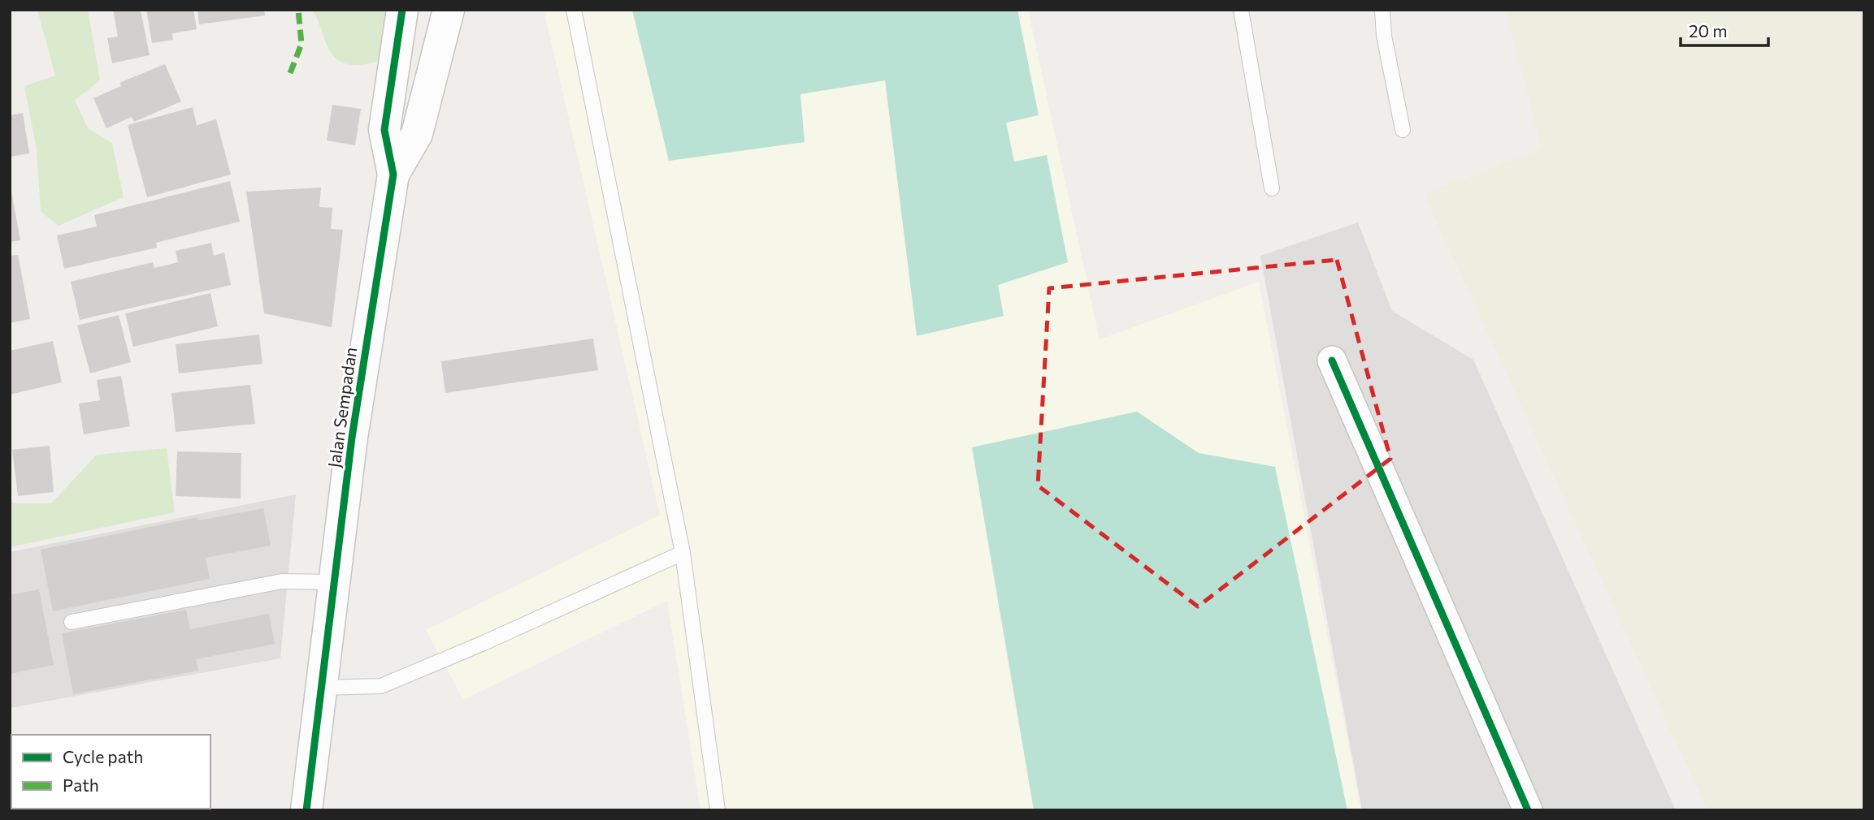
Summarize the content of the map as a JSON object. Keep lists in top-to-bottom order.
{
  "streets": {
    "street": ["Jalan Sempadan"]
  },
  "legend": ["Cycle path", "Path"],
  "scale_bar": "20 m"
}
